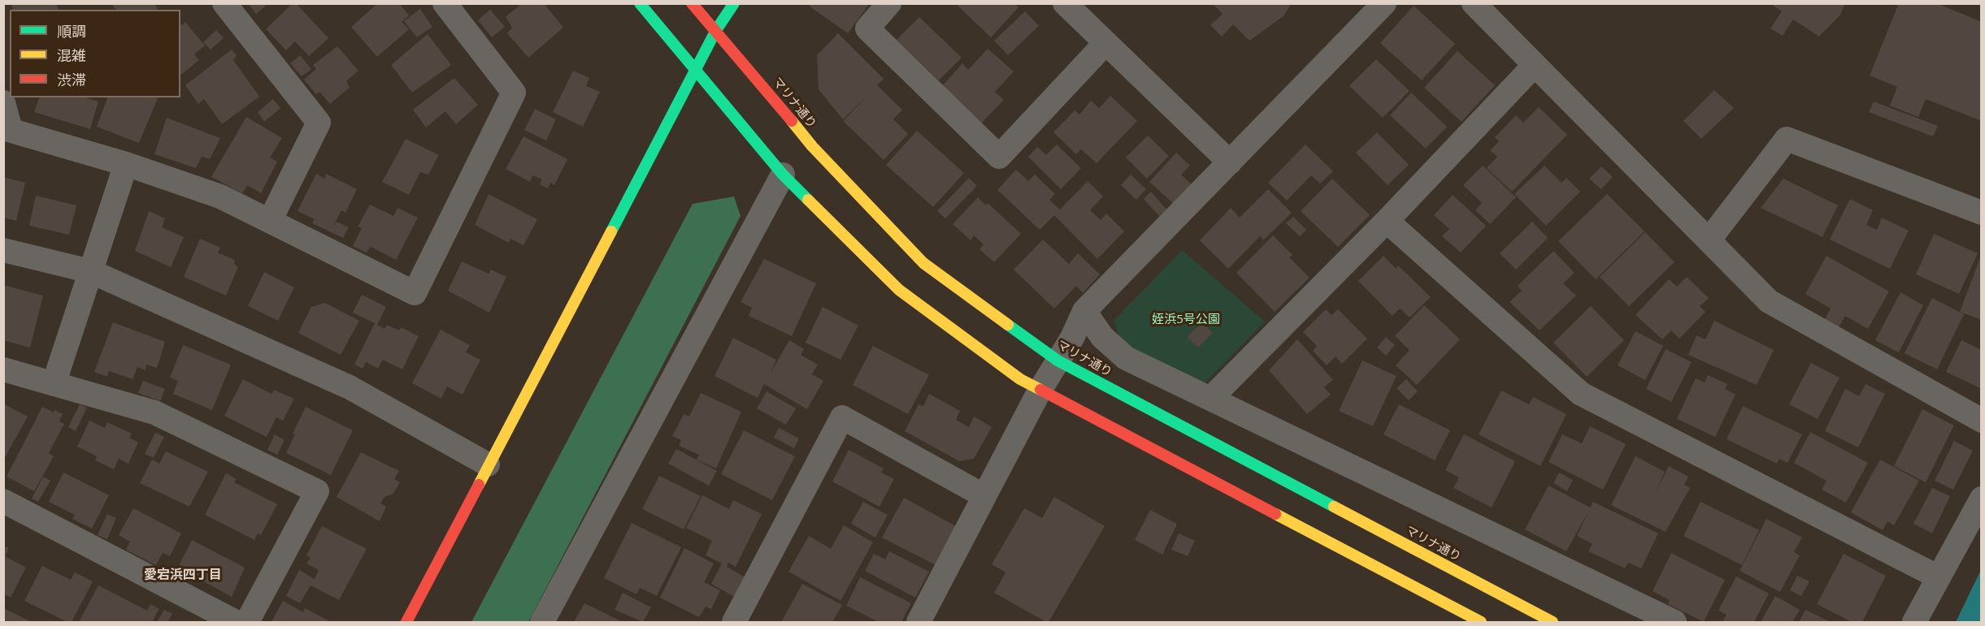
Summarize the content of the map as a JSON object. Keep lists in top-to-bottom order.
{
  "streets": {
    "street": ["マリナ通り"]
  },
  "districts": ["愛宕浜四丁目"],
  "parks": ["姪浜5号公園"],
  "legend": ["順調", "混雑", "渋滞"]
}
